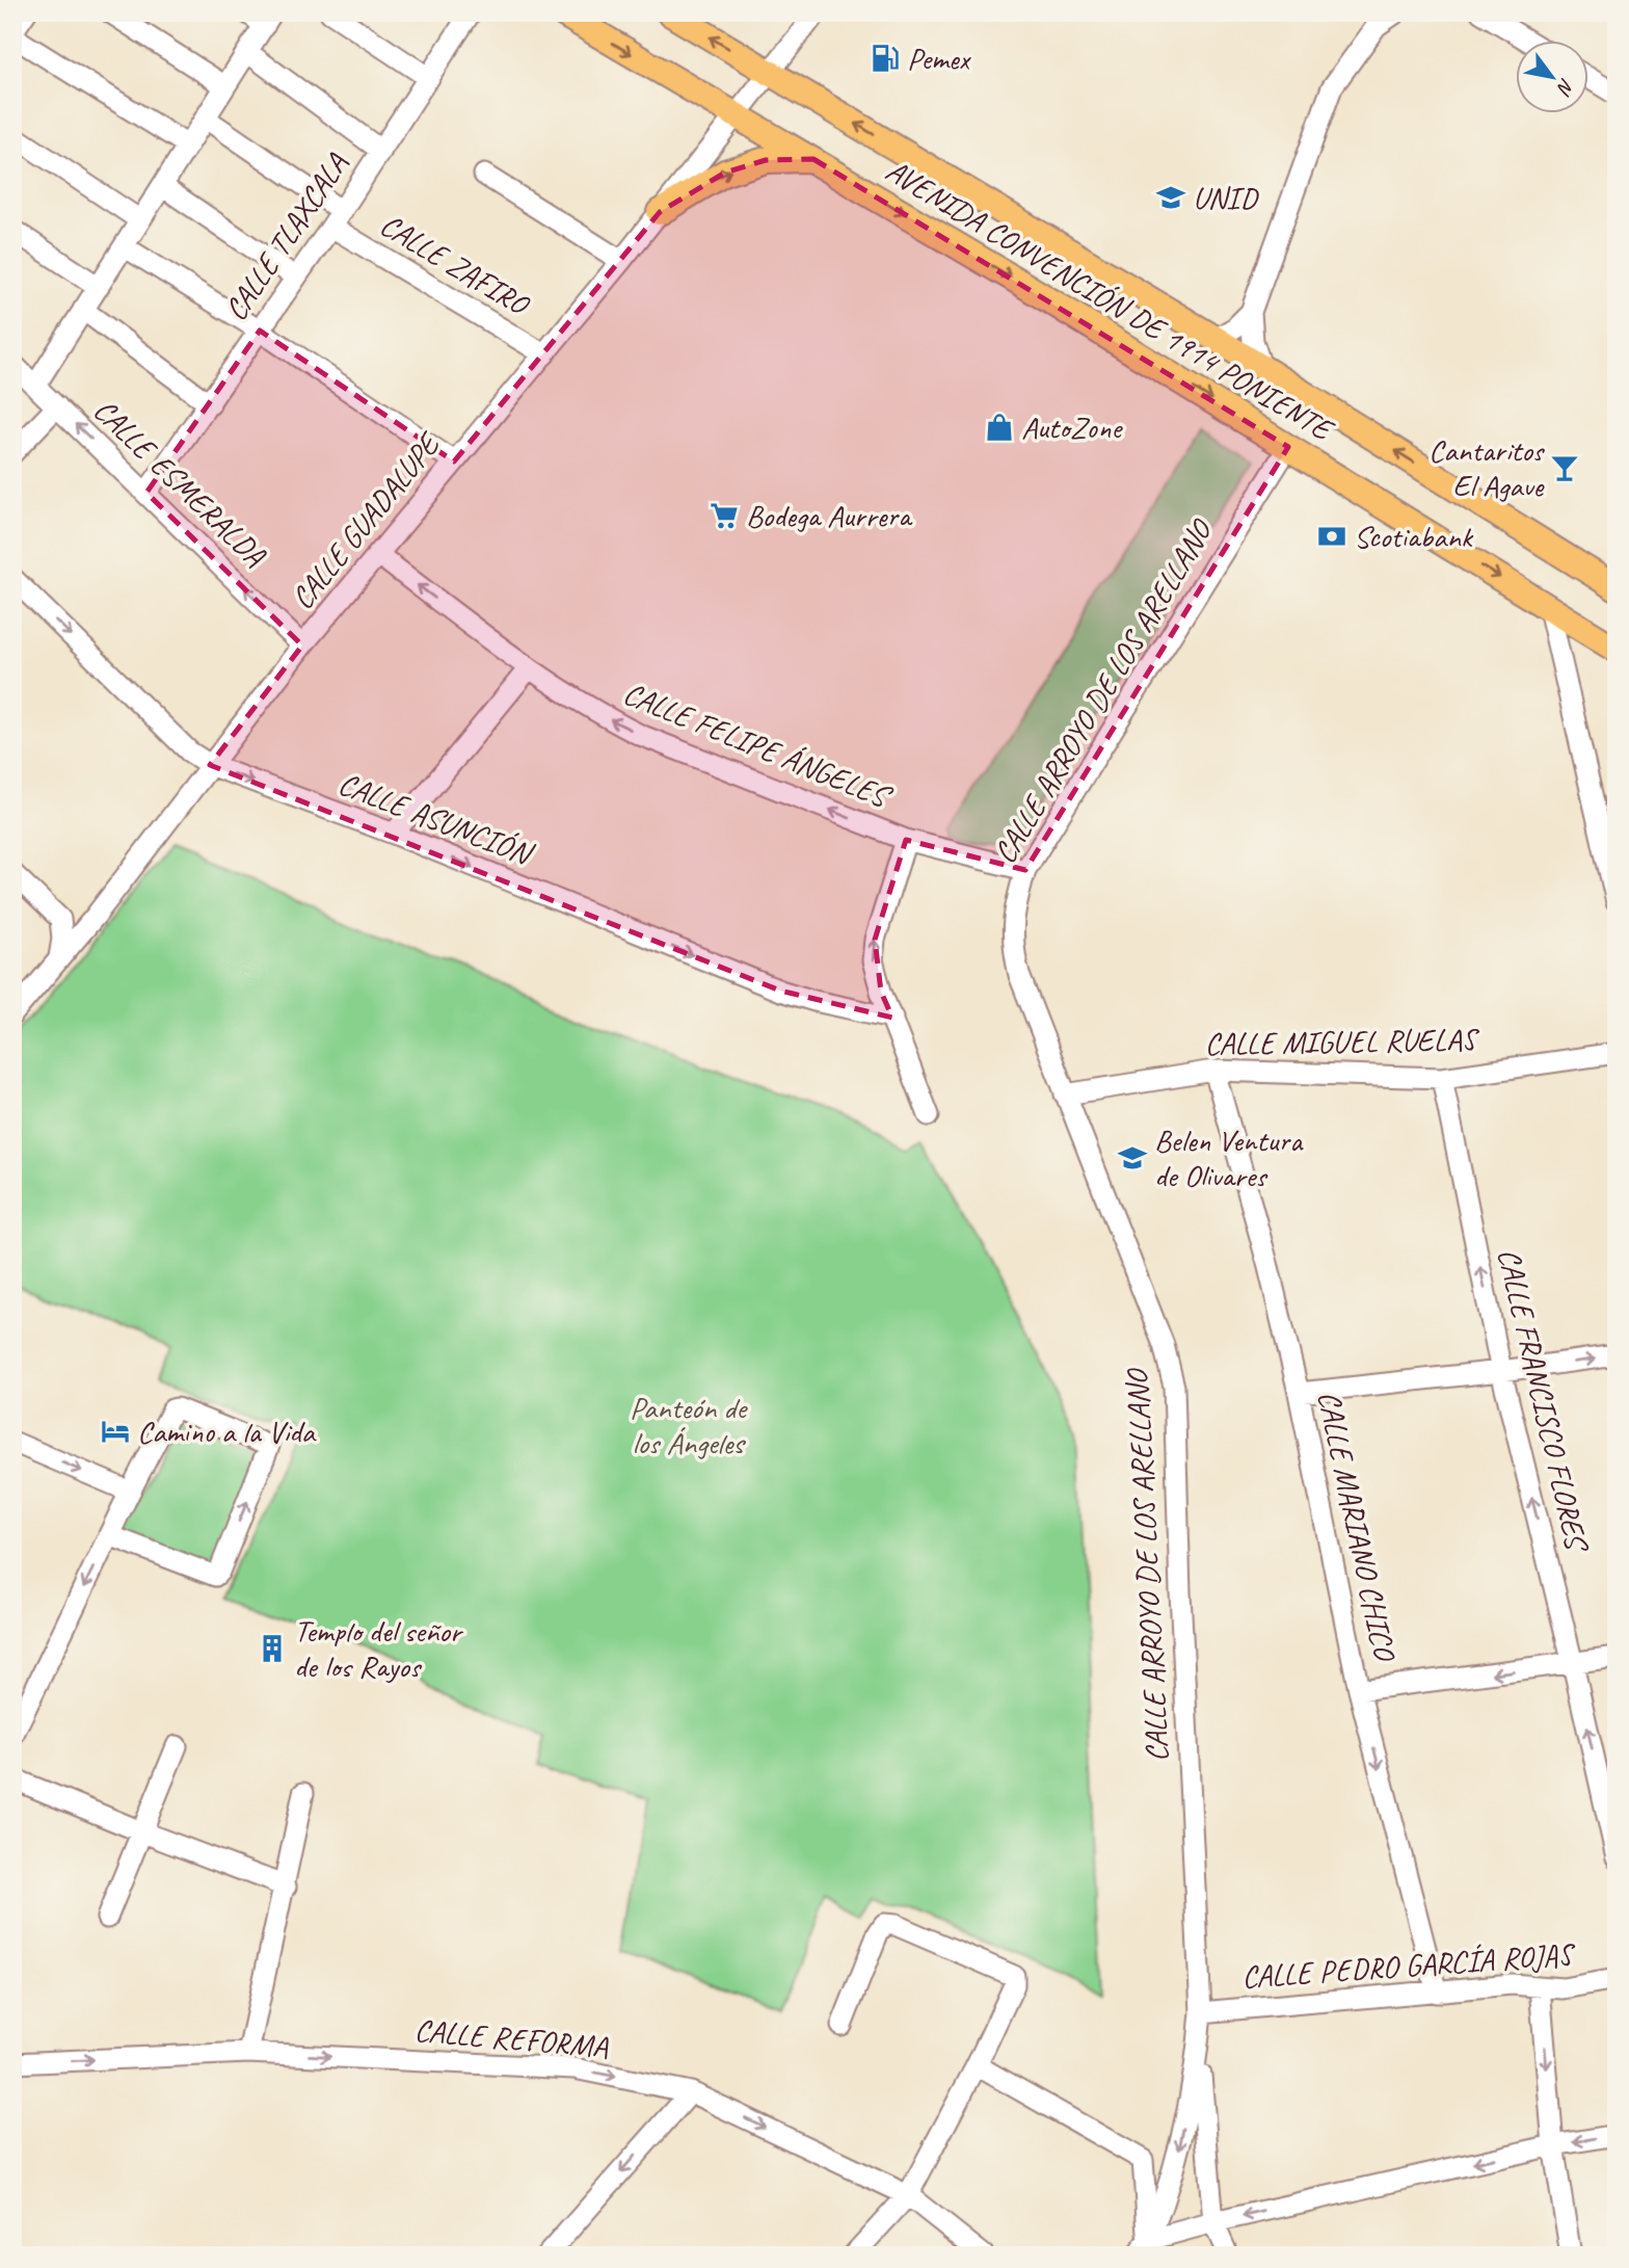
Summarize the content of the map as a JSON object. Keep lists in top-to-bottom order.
{
  "streets": {
    "main road": ["AVENIDA CONVENCIÓN DE 1914 PONIENTE"],
    "street": [
      "CALLE TLAXCALA",
      "CALLE ZAFIRO",
      "CALLE ESMERALDA",
      "CALLE GUADALUPE",
      "CALLE ARROYO DE LOS ARELLANO",
      "CALLE FELIPE ÁNGELES",
      "CALLE ASUNCIÓN",
      "CALLE MIGUEL RUELAS",
      "CALLE FRANCISCO FLORES",
      "CALLE MARIANO CHICO",
      "CALLE PEDRO GARCÍA ROJAS",
      "CALLE REFORMA"
    ]
  },
  "crossings": [
    ["CALLE TLAXCALA", "CALLE ZAFIRO"],
    ["CALLE TLAXCALA", "CALLE ESMERALDA"],
    ["CALLE ZAFIRO", "CALLE GUADALUPE"],
    ["AVENIDA CONVENCIÓN DE 1914 PONIENTE", "CALLE GUADALUPE"],
    ["AVENIDA CONVENCIÓN DE 1914 PONIENTE", "CALLE ARROYO DE LOS ARELLANO"],
    ["CALLE ESMERALDA", "CALLE GUADALUPE"],
    ["CALLE GUADALUPE", "CALLE FELIPE ÁNGELES"],
    ["CALLE GUADALUPE", "CALLE ASUNCIÓN"],
    ["CALLE ARROYO DE LOS ARELLANO", "CALLE FELIPE ÁNGELES"],
    ["CALLE ARROYO DE LOS ARELLANO", "CALLE MIGUEL RUELAS"],
    ["CALLE ARROYO DE LOS ARELLANO", "CALLE PEDRO GARCÍA ROJAS"],
    ["CALLE MIGUEL RUELAS", "CALLE FRANCISCO FLORES"],
    ["CALLE MIGUEL RUELAS", "CALLE MARIANO CHICO"],
    ["CALLE MARIANO CHICO", "CALLE PEDRO GARCÍA ROJAS"]
  ],
  "one_way": [
    "CALLE FELIPE ÁNGELES",
    "CALLE ASUNCIÓN",
    "CALLE FRANCISCO FLORES",
    "CALLE REFORMA"
  ],
  "parks": ["Panteón de los Ángeles"],
  "places": {
    "fuel station": ["Pemex"],
    "school or university": ["UNID", "Belen Ventura de Olivares"],
    "shop": ["AutoZone"],
    "bar": ["Cantaritos El Agave"],
    "supermarket": ["Bodega Aurrera"],
    "bank": ["Scotiabank"],
    "hotel": ["Camino a la Vida"],
    "building": ["Templo del señor de los Rayos"]
  },
  "north": "bottom right"
}
